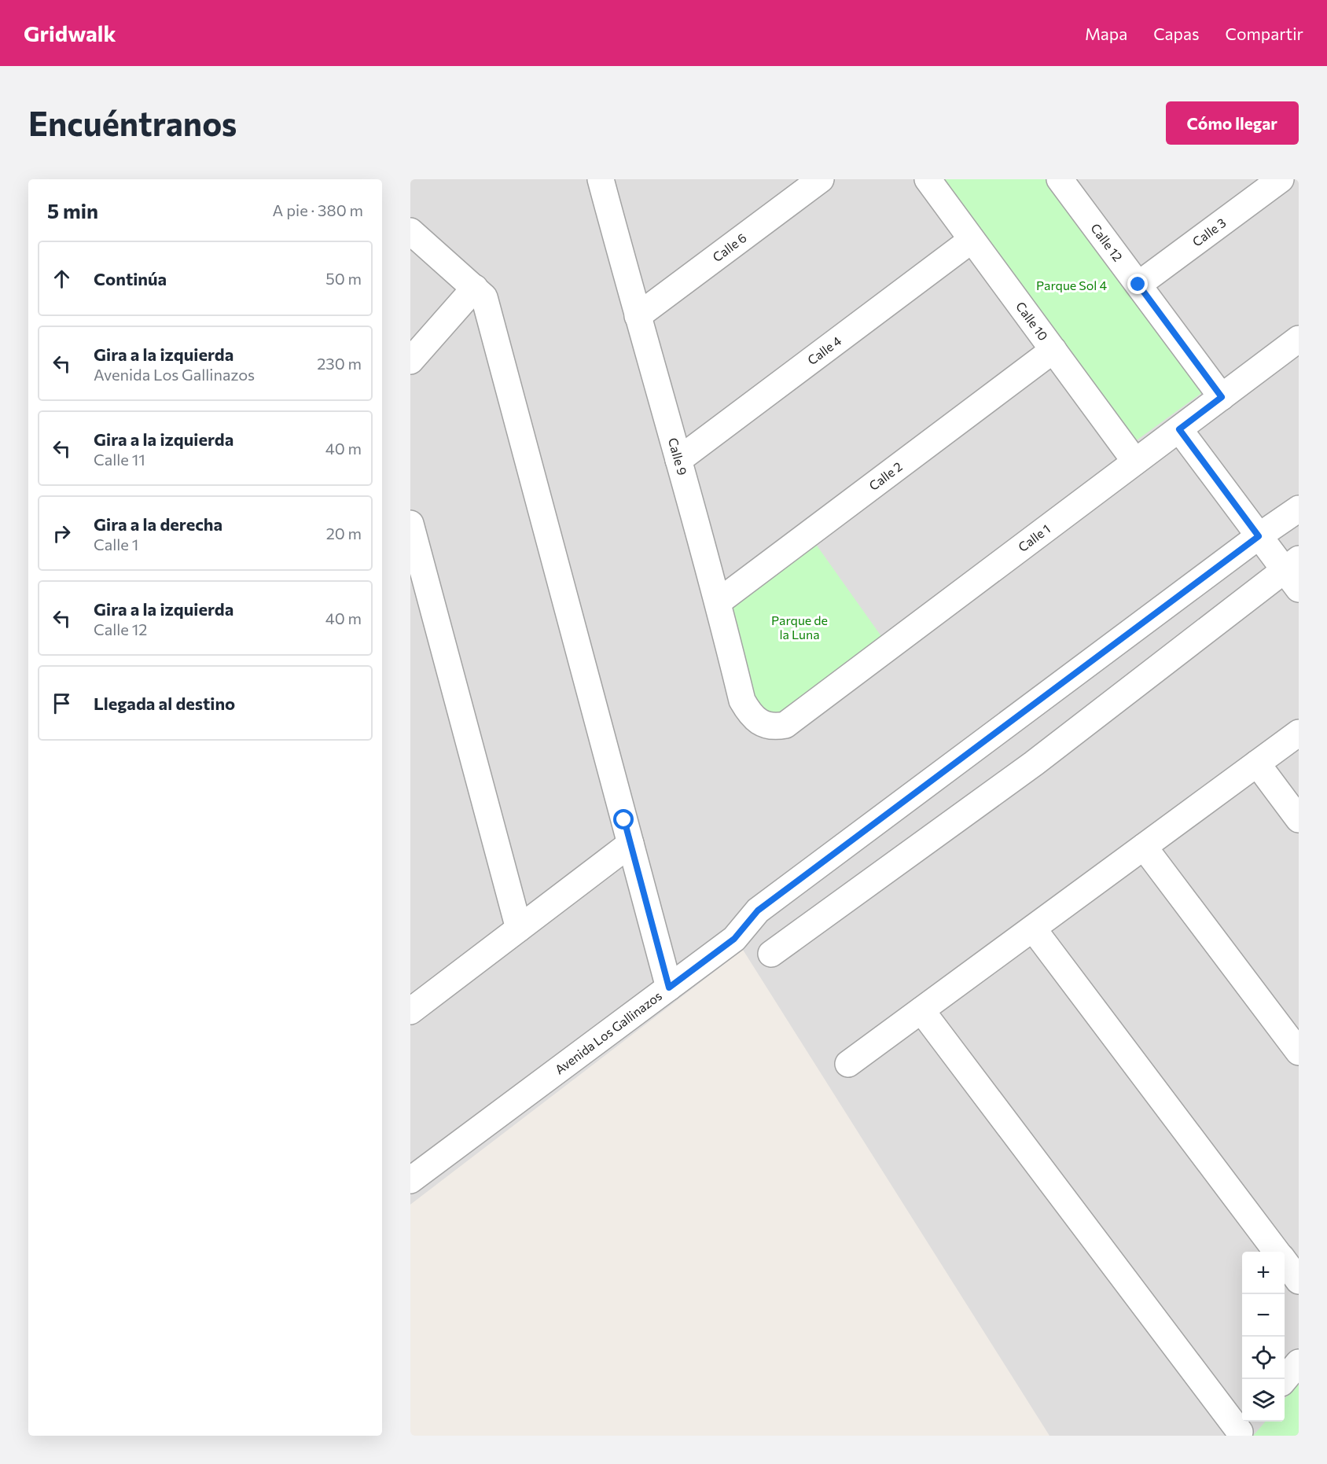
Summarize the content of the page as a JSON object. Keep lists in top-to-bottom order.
{
  "streets": {
    "street": [
      "Calle 3",
      "Calle 12",
      "Calle 6",
      "Calle 10",
      "Calle 4",
      "Calle 9",
      "Calle 2",
      "Calle 1",
      "Avenida Los Gallinazos"
    ]
  },
  "crossings": [
    ["Calle 3", "Calle 12"],
    ["Calle 12", "Calle 1"],
    ["Calle 6", "Calle 9"],
    ["Calle 10", "Calle 4"],
    ["Calle 10", "Calle 2"],
    ["Calle 10", "Calle 1"],
    ["Calle 4", "Calle 9"],
    ["Calle 9", "Calle 2"],
    ["Calle 9", "Calle 1"]
  ],
  "parks": ["Parque Sol 4", "Parque de la Luna"],
  "page": {
    "header": "Gridwalk",
    "nav": ["Mapa", "Capas", "Compartir"],
    "buttons": "Cómo llegar",
    "title": "Encuéntranos",
    "heading": ["5 min", "A pie · 380 m"],
    "list": [
      ["Continúa", "50 m"],
      ["Gira a la izquierda", "Avenida Los Gallinazos", "230 m"],
      ["Gira a la izquierda", "Calle 11", "40 m"],
      ["Gira a la derecha", "Calle 1", "20 m"],
      ["Gira a la izquierda", "Calle 12", "40 m"],
      "Llegada al destino"
    ],
    "map_buttons": ["+", "−"]
  }
}
